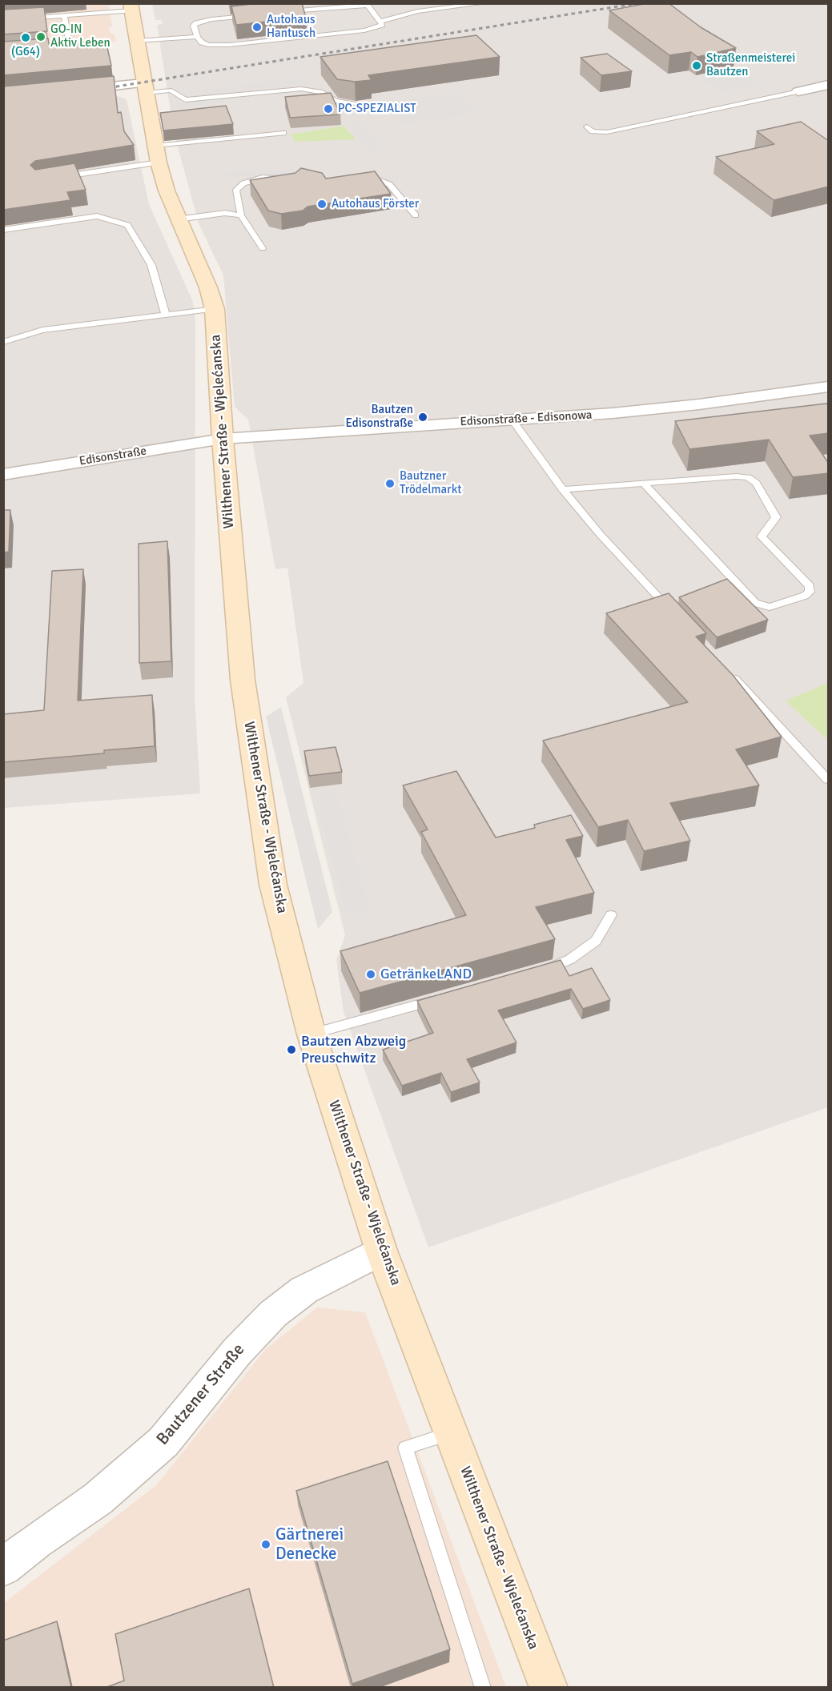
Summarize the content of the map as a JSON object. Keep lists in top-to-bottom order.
{
  "streets": {
    "main road": ["Wilthener Straße - Wjelećanska"],
    "street": ["Edisonstraße - Edisonowa", "Edisonstraße", "Bautzener Straße"]
  },
  "crossings": [
    ["Edisonstraße - Edisonowa", "Wilthener Straße - Wjelećanska"],
    ["Edisonstraße - Edisonowa", "Edisonstraße"],
    ["Wilthener Straße - Wjelećanska", "Edisonstraße"],
    ["Wilthener Straße - Wjelećanska", "Bautzener Straße"]
  ],
  "places": [
    "Autohaus Hantusch",
    "GO-IN Aktiv Leben",
    "(G64)",
    "Straßenmeisterei Bautzen",
    "PC-SPEZIALIST",
    "Autohaus Förster",
    "Bautzen Edisonstraße",
    "Bautzner Trödelmarkt",
    "GetränkeLAND",
    "Bautzen Abzweig Preuschwitz",
    "Gärtnerei Denecke"
  ]
}
